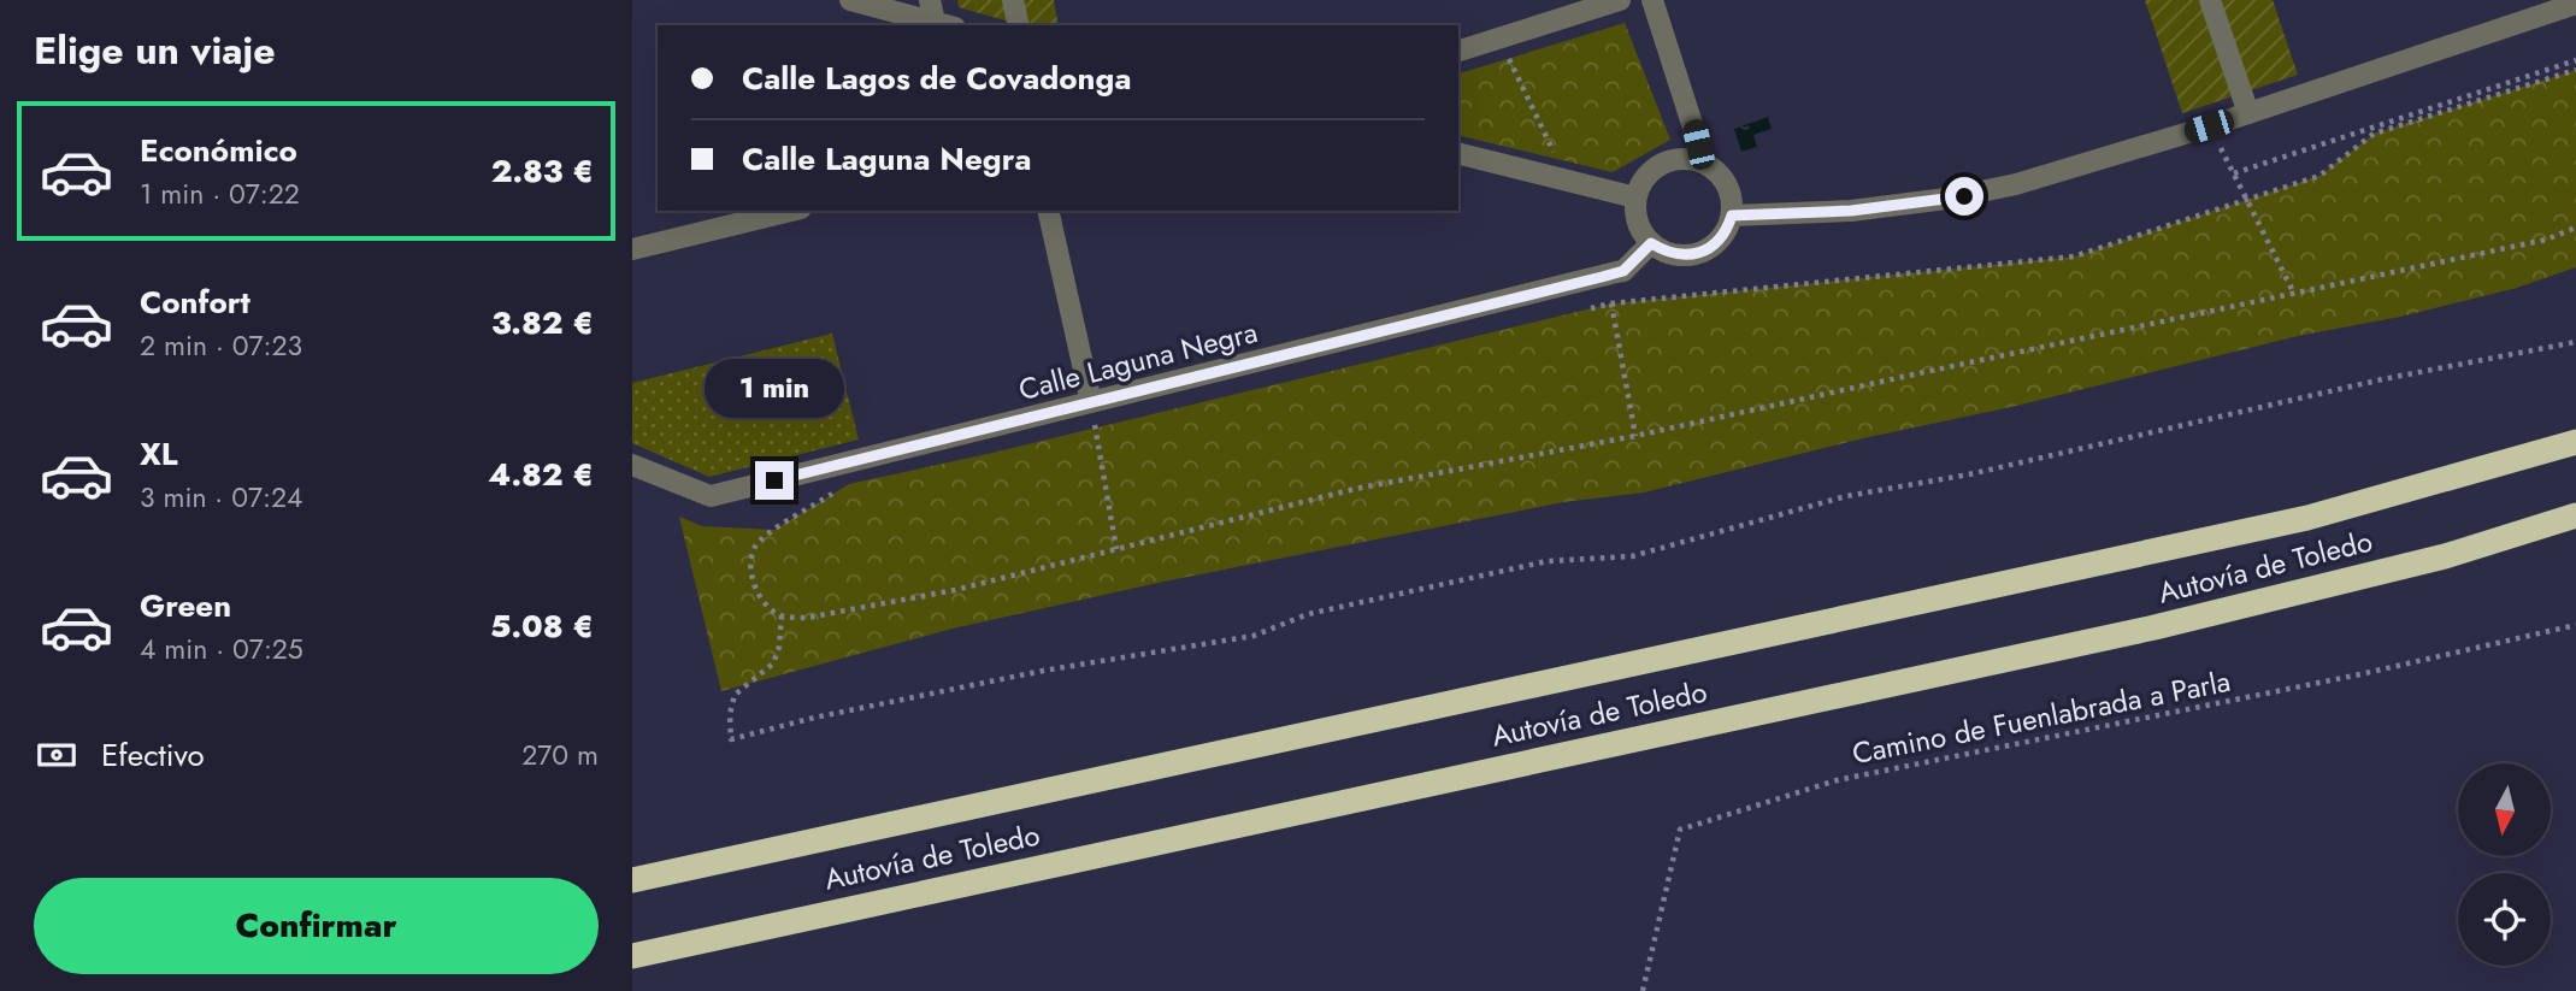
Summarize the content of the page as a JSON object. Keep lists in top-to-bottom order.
{
  "streets": {
    "highway": ["Autovía de Toledo"],
    "street": ["Calle Laguna Negra"],
    "path": ["Camino de Fuenlabrada a Parla"]
  },
  "north": "bottom",
  "page": {
    "heading": "Elige un viaje",
    "banner": ["Calle Lagos de Covadonga", "Calle Laguna Negra"],
    "list": [
      {
        "name": "Económico",
        "note": "1 min · 07:22",
        "value": "2.83 €"
      },
      {
        "name": "Confort",
        "note": "2 min · 07:23",
        "value": "3.82 €"
      },
      {
        "name": "XL",
        "note": "3 min · 07:24",
        "value": "4.82 €"
      },
      {
        "name": "Green",
        "note": "4 min · 07:25",
        "value": "5.08 €"
      }
    ],
    "bubble": "1 min",
    "pay": ["Efectivo", "270 m"],
    "buttons": "Confirmar"
  }
}
